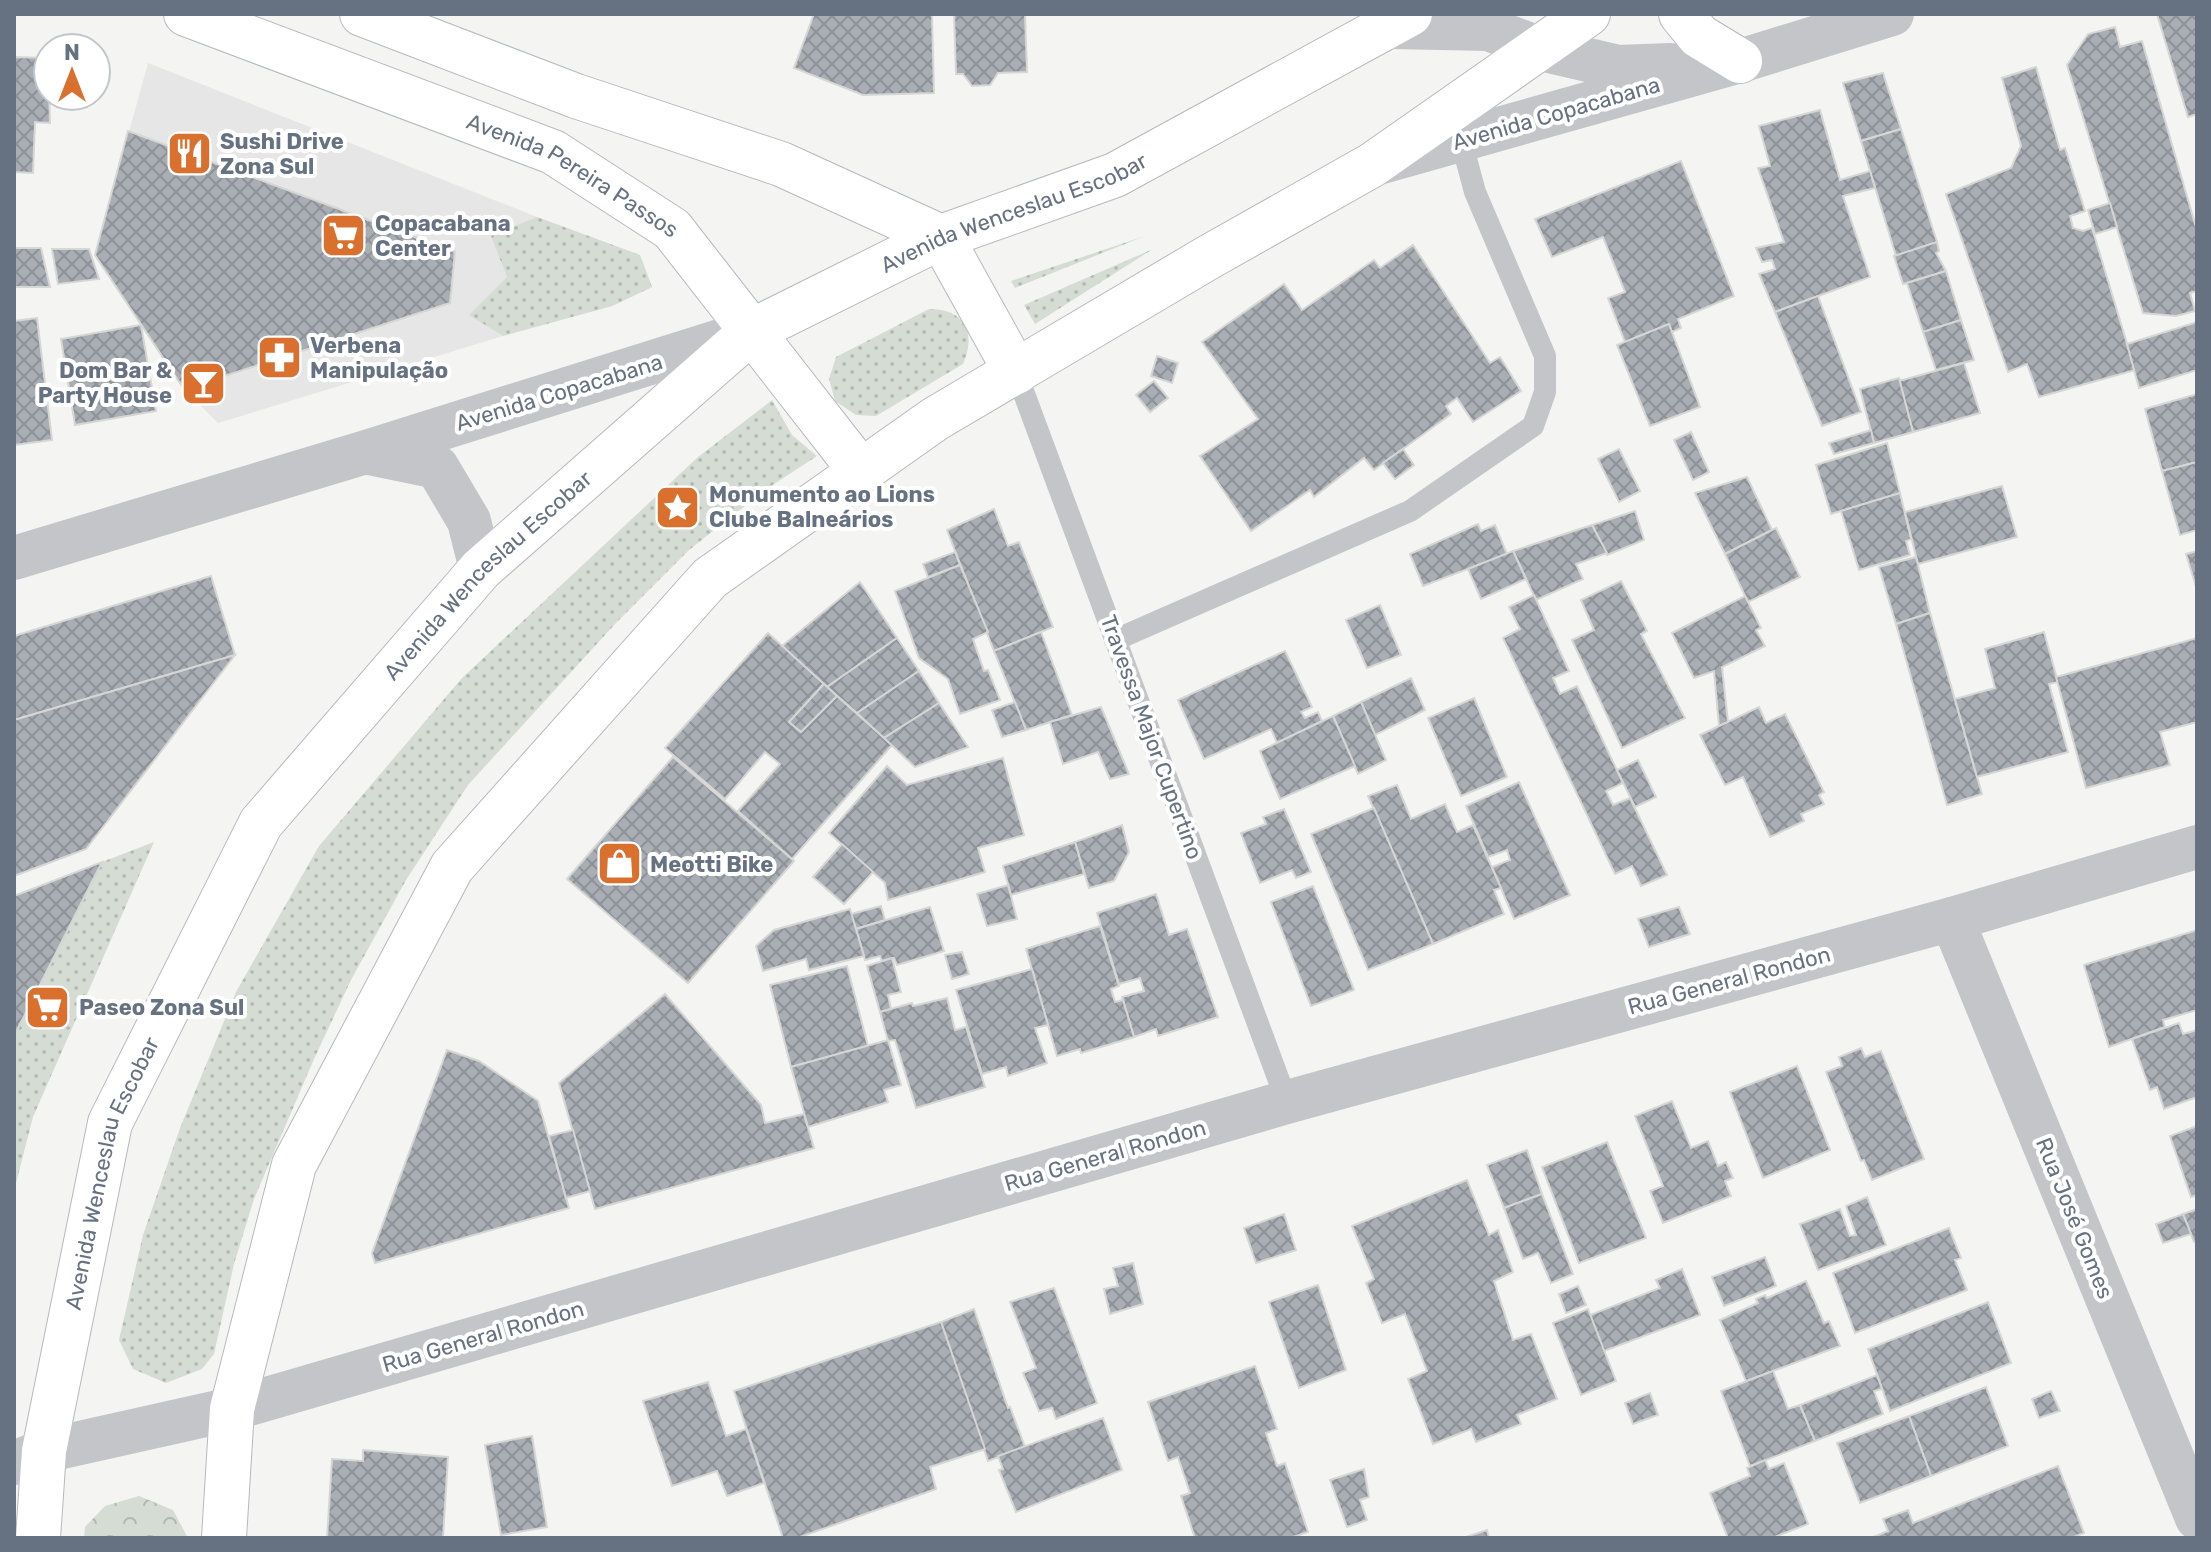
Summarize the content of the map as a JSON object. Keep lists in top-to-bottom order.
{
  "streets": {
    "main road": ["Avenida Pereira Passos", "Avenida Wenceslau Escobar"],
    "street": ["Avenida Copacabana", "Rua General Rondon", "Rua José Gomes"],
    "lane": ["Travessa Major Cupertino"]
  },
  "crossings": [
    ["Avenida Copacabana", "Avenida Pereira Passos"],
    ["Avenida Copacabana", "Avenida Wenceslau Escobar"],
    ["Avenida Pereira Passos", "Avenida Wenceslau Escobar"],
    ["Avenida Wenceslau Escobar", "Rua General Rondon"],
    ["Travessa Major Cupertino", "Rua General Rondon"],
    ["Rua General Rondon", "Rua José Gomes"]
  ],
  "places": {
    "restaurant": ["Sushi Drive Zona Sul"],
    "supermarket": ["Copacabana Center", "Paseo Zona Sul"],
    "pharmacy": ["Verbena Manipulação"],
    "bar": ["Dom Bar & Party House"],
    "place": ["Monumento ao Lions Clube Balneários"],
    "shop": ["Meotti Bike"]
  },
  "north": "top"
}
